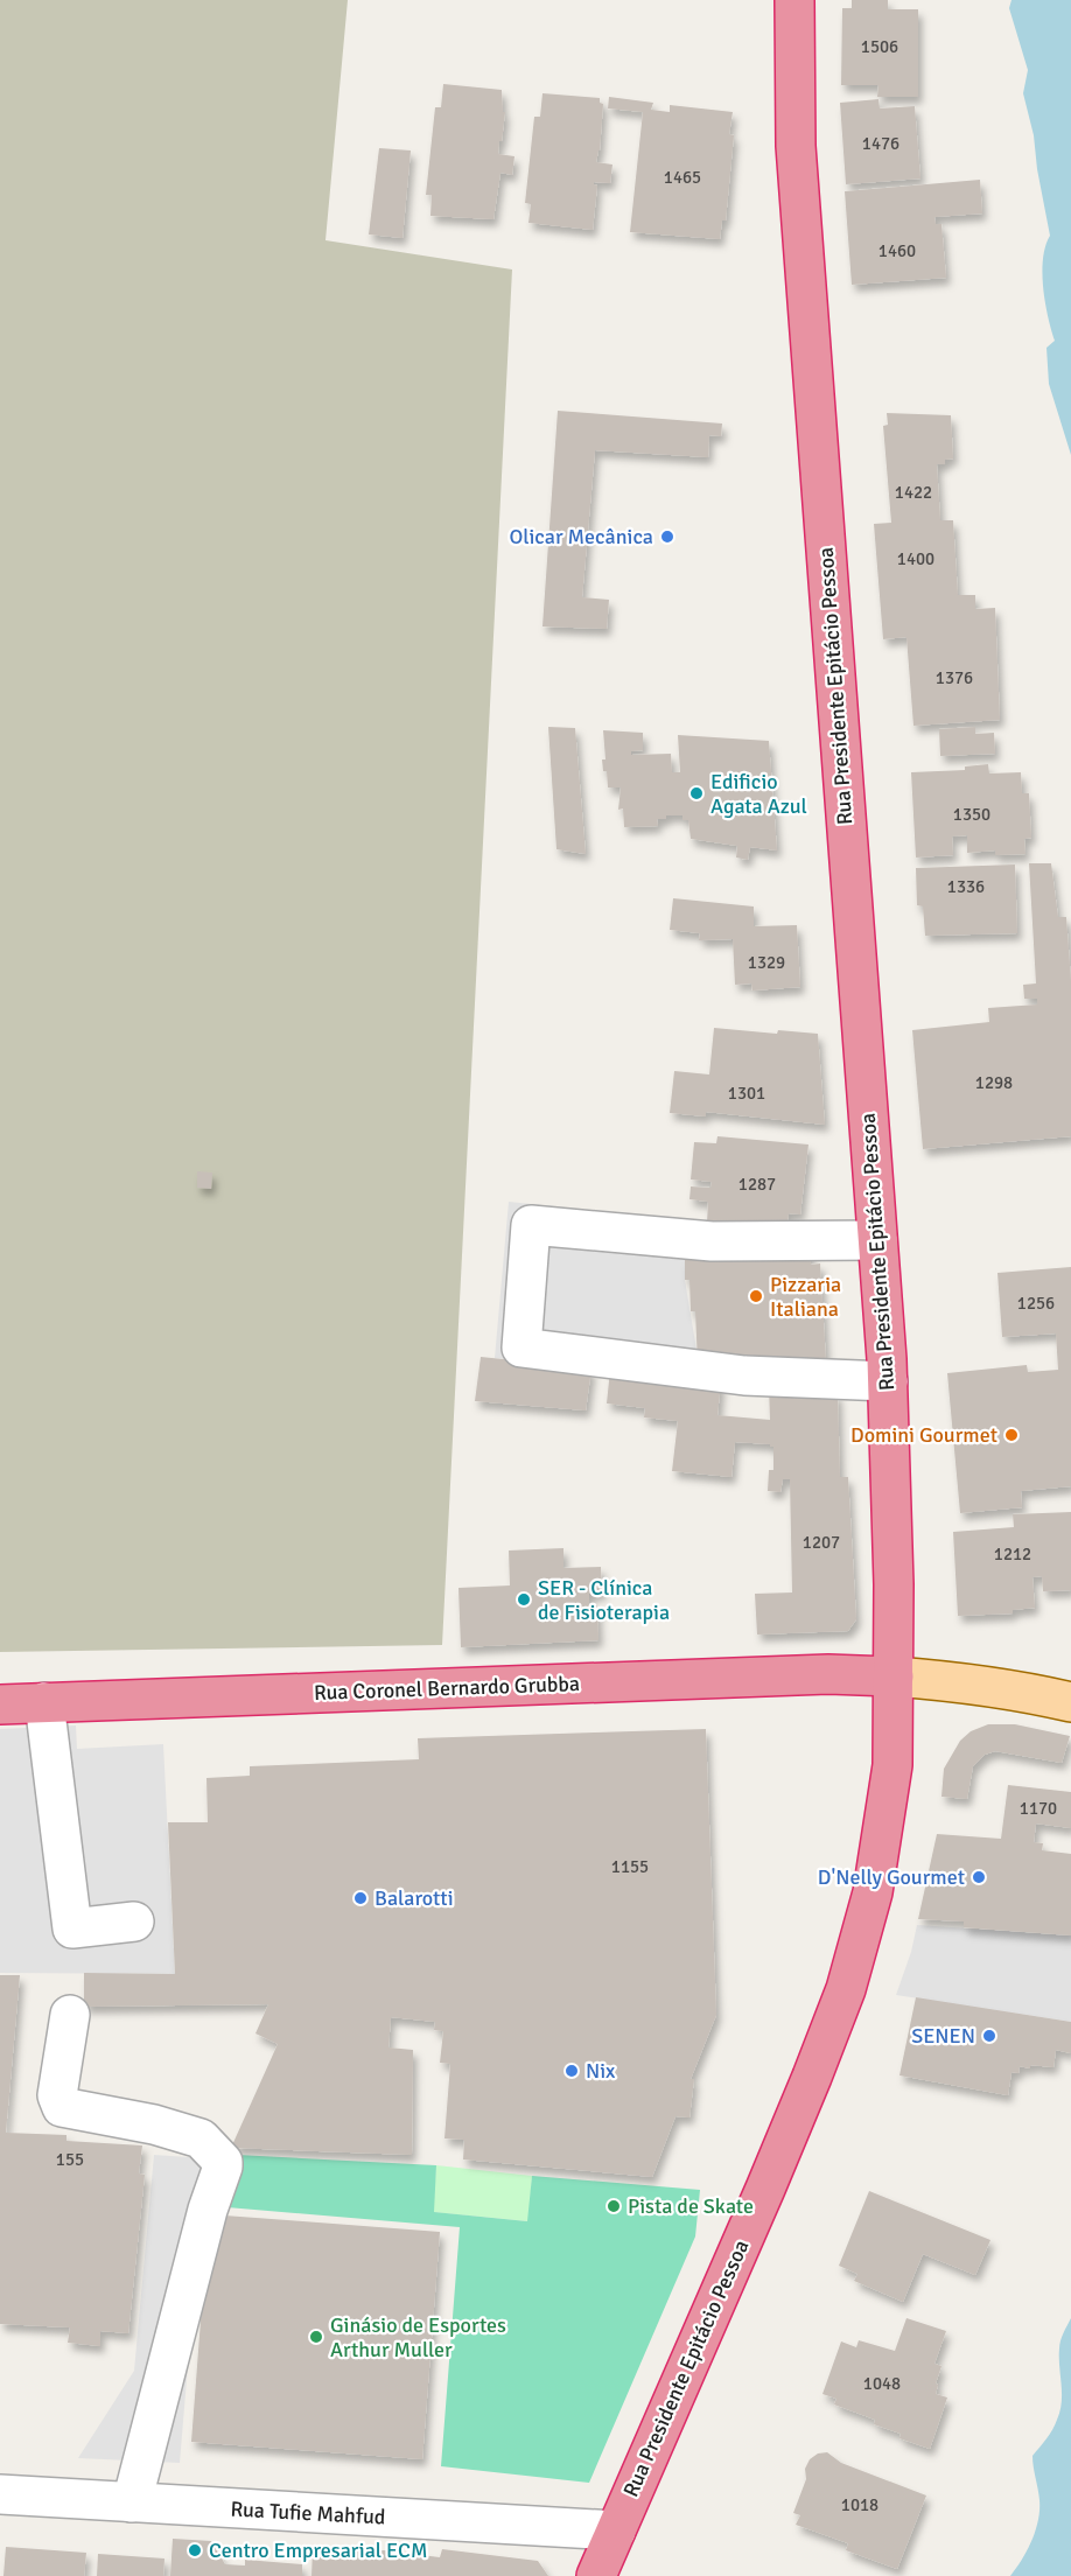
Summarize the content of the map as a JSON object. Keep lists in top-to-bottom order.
{
  "streets": {
    "highway": ["Rua Presidente Epitácio Pessoa", "Rua Coronel Bernardo Grubba"],
    "street": ["Rua Tufie Mahfud"]
  },
  "crossings": [
    ["Rua Presidente Epitácio Pessoa", "Rua Coronel Bernardo Grubba"],
    ["Rua Presidente Epitácio Pessoa", "Rua Tufie Mahfud"]
  ],
  "places": [
    "Olicar Mecânica",
    "Edificio Agata Azul",
    "Pizzaria Italiana",
    "Domini Gourmet",
    "SER - Clínica de Fisioterapia",
    "D'Nelly Gourmet",
    "Balarotti",
    "SENEN",
    "Nix",
    "Pista de Skate",
    "Ginásio de Esportes Arthur Muller",
    "Centro Empresarial ECM"
  ],
  "house_numbers": [
    "1506",
    "1476",
    "1465",
    "1460",
    "1422",
    "1400",
    "1376",
    "1350",
    "1336",
    "1329",
    "1298",
    "1301",
    "1287",
    "1256",
    "1207",
    "1212",
    "1170",
    "1155",
    "155",
    "1048",
    "1018"
  ]
}
